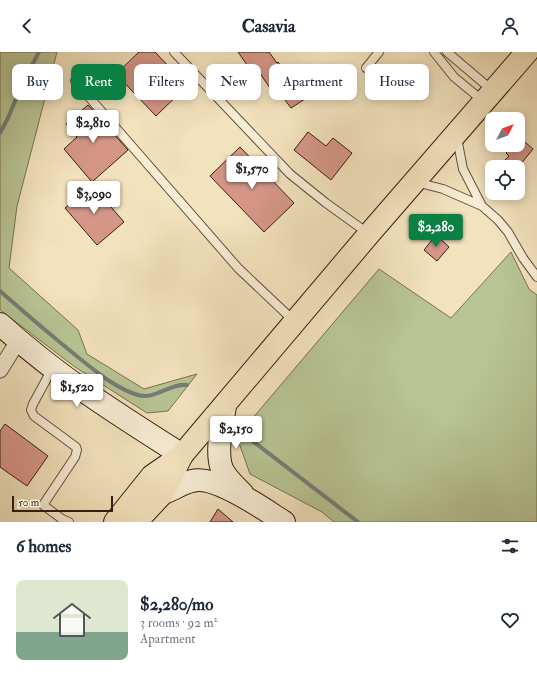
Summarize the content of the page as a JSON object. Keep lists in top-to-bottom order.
{
  "scale_bar": "50 m",
  "north": "top right",
  "page": {
    "header": "Casavia",
    "chip": [
      "Buy",
      "Rent",
      "Filters",
      "New",
      "Apartment",
      "House"
    ],
    "price": [
      "$2,810",
      "$1,570",
      "$3,090",
      "$2,280",
      "$1,520",
      "$2,150"
    ],
    "scale": "50 m",
    "heading": "6 homes",
    "list": [
      {
        "name": "$2,280/mo",
        "note": "3 rooms · 92 m² · Apartment"
      }
    ]
  }
}
